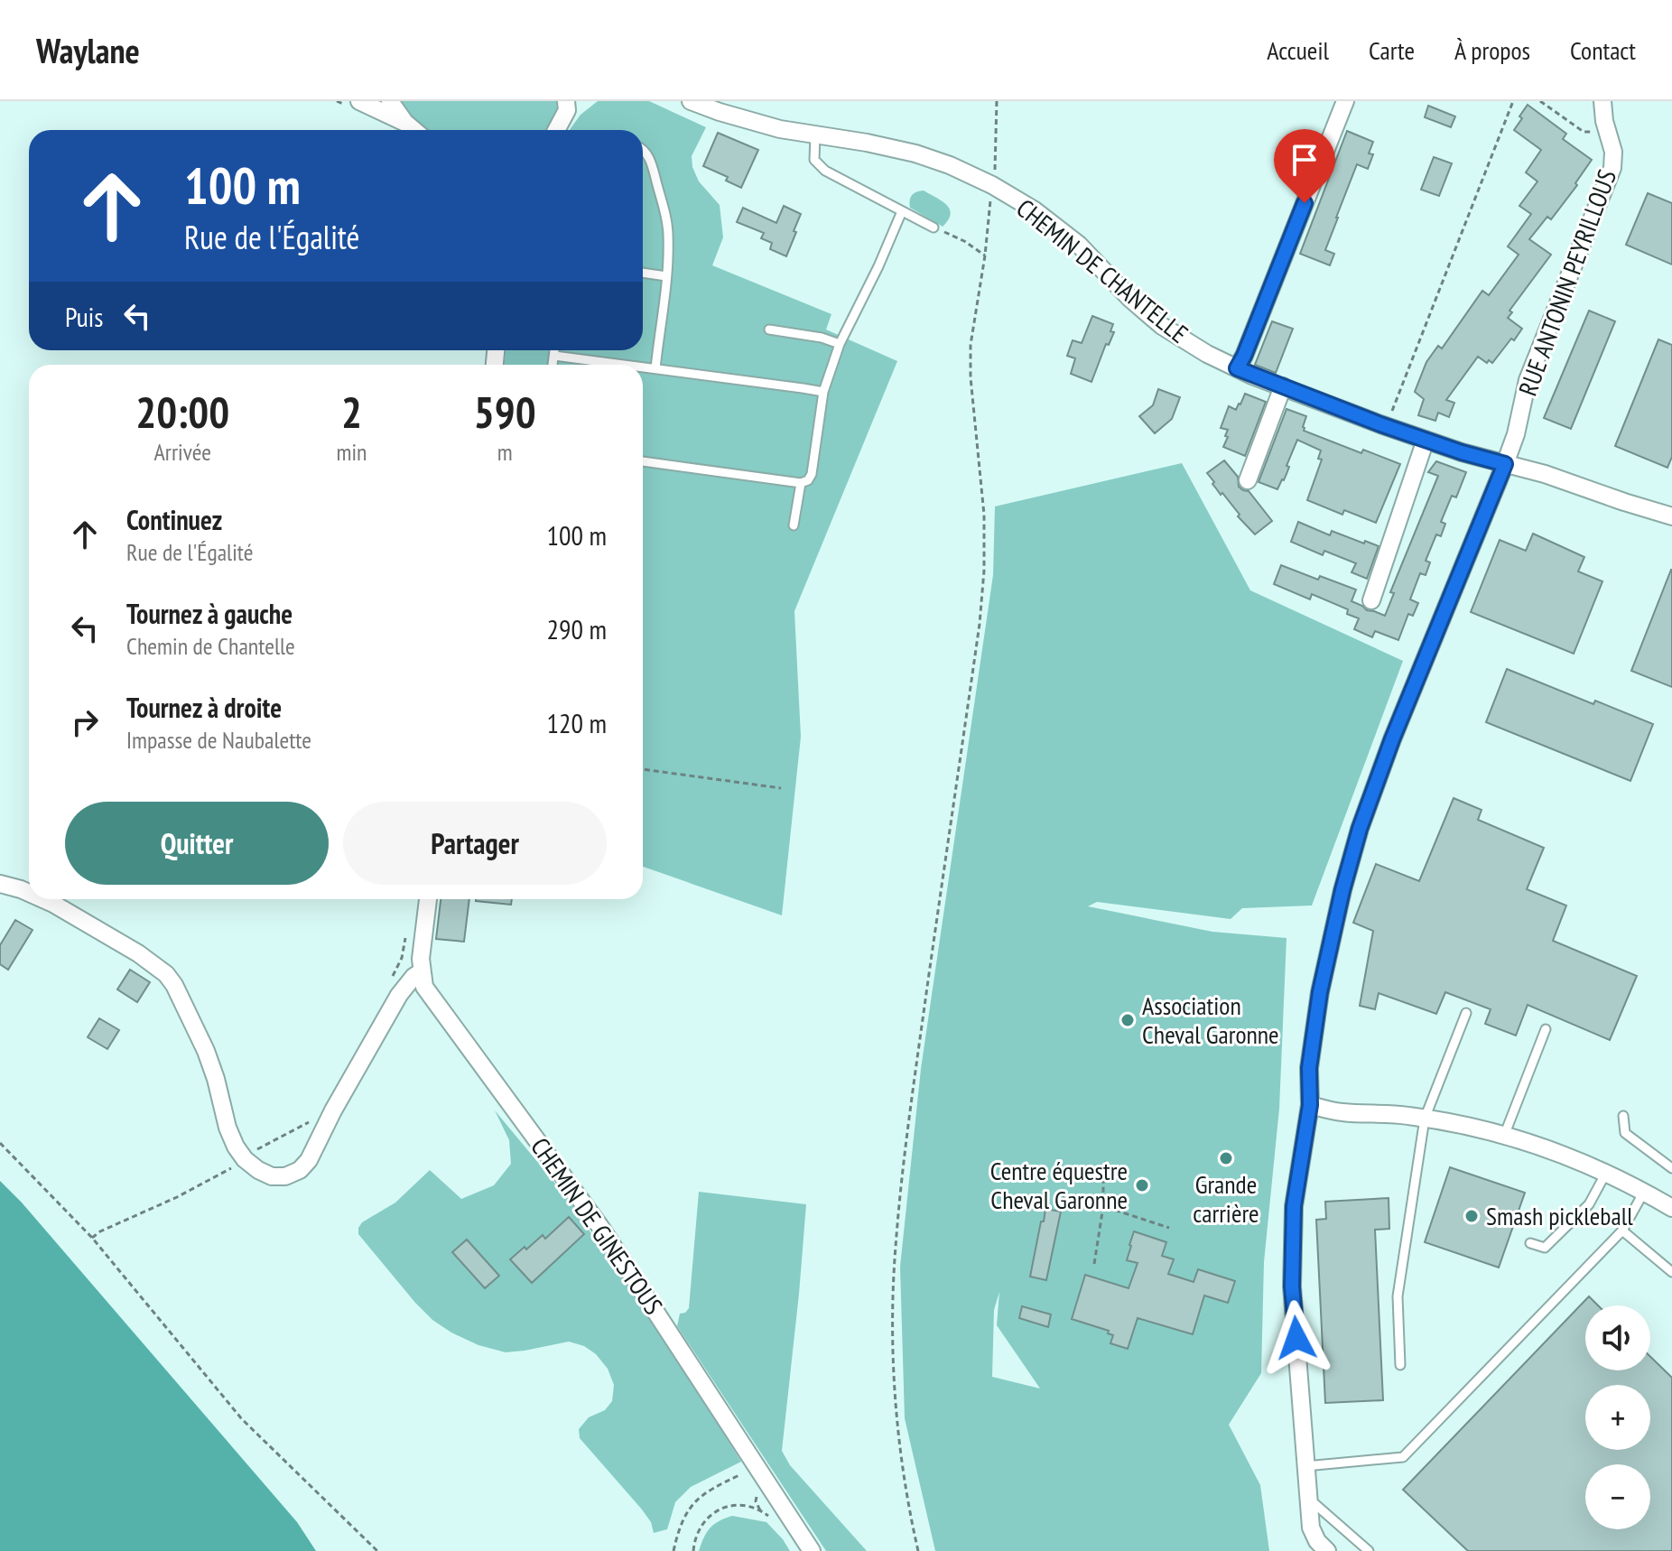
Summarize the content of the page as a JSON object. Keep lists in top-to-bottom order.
{
  "streets": {
    "street": ["CHEMIN DE CHANTELLE", "RUE ANTONIN PEYRILLOUS", "CHEMIN DE GINESTOUS"]
  },
  "crossings": [
    ["CHEMIN DE CHANTELLE", "RUE ANTONIN PEYRILLOUS"]
  ],
  "places": [
    "Association Cheval Garonne",
    "Grande carrière",
    "Centre équestre Cheval Garonne",
    "Smash pickleball"
  ],
  "page": {
    "header": "Waylane",
    "nav": [
      "Accueil",
      "Carte",
      "À propos",
      "Contact"
    ],
    "turn": ["100 m", "Rue de l'Égalité"],
    "then": "Puis",
    "eta": [
      "20:00",
      "Arrivée",
      "2",
      "min",
      "590",
      "m"
    ],
    "list": [
      {
        "name": "Continuez",
        "note": "Rue de l'Égalité",
        "value": "100 m"
      },
      {
        "name": "Tournez à gauche",
        "note": "Chemin de Chantelle",
        "value": "290 m"
      },
      {
        "name": "Tournez à droite",
        "note": "Impasse de Naubalette",
        "value": "120 m"
      }
    ],
    "buttons": ["Quitter", "Partager"],
    "map_buttons": ["+", "−"]
  }
}
